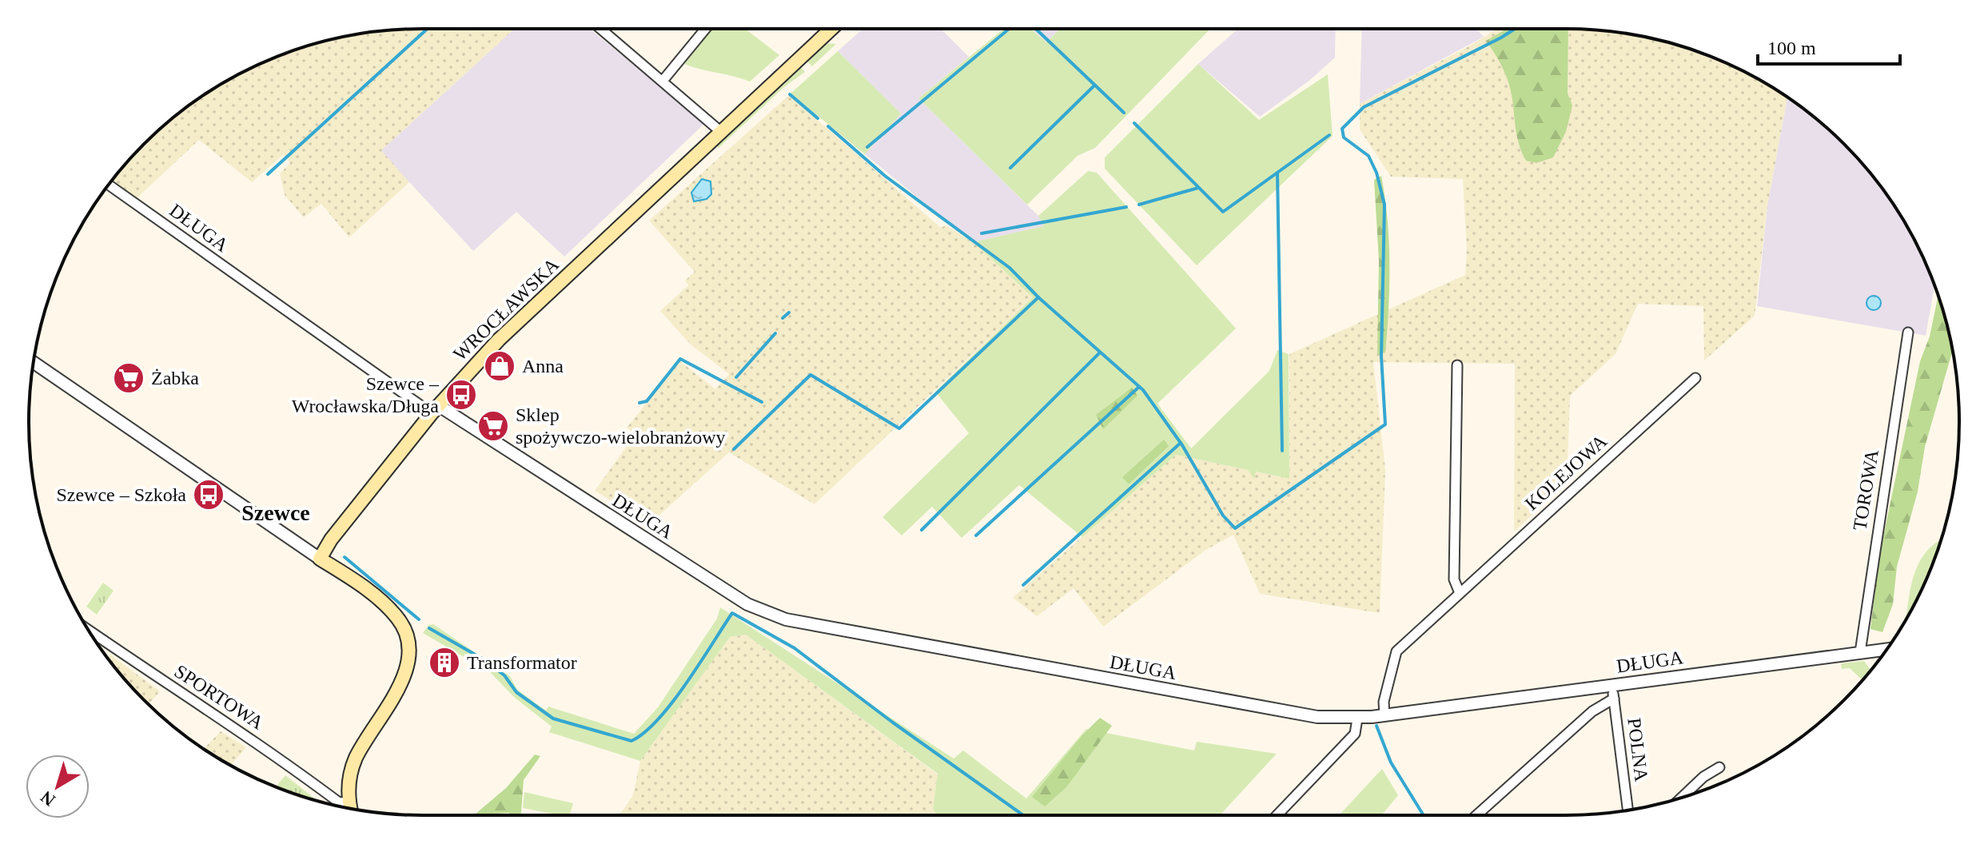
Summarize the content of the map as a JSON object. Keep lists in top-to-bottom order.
{
  "streets": {
    "main road": ["WROCŁAWSKA"],
    "street": [
      "DŁUGA",
      "KOLEJOWA",
      "TOROWA",
      "SPORTOWA",
      "POLNA"
    ]
  },
  "crossings": [
    ["DŁUGA", "WROCŁAWSKA"],
    ["DŁUGA", "KOLEJOWA"],
    ["DŁUGA", "TOROWA"],
    ["DŁUGA", "POLNA"]
  ],
  "districts": ["Szewce"],
  "places": {
    "shop": ["Anna"],
    "supermarket": ["Żabka", "Sklep spożywczo-wielobranżowy"],
    "bus stop": ["Szewce – Wrocławska/Długa", "Szewce – Szkoła"],
    "building": ["Transformator"]
  },
  "scale_bar": "100 m",
  "north": "bottom left"
}
